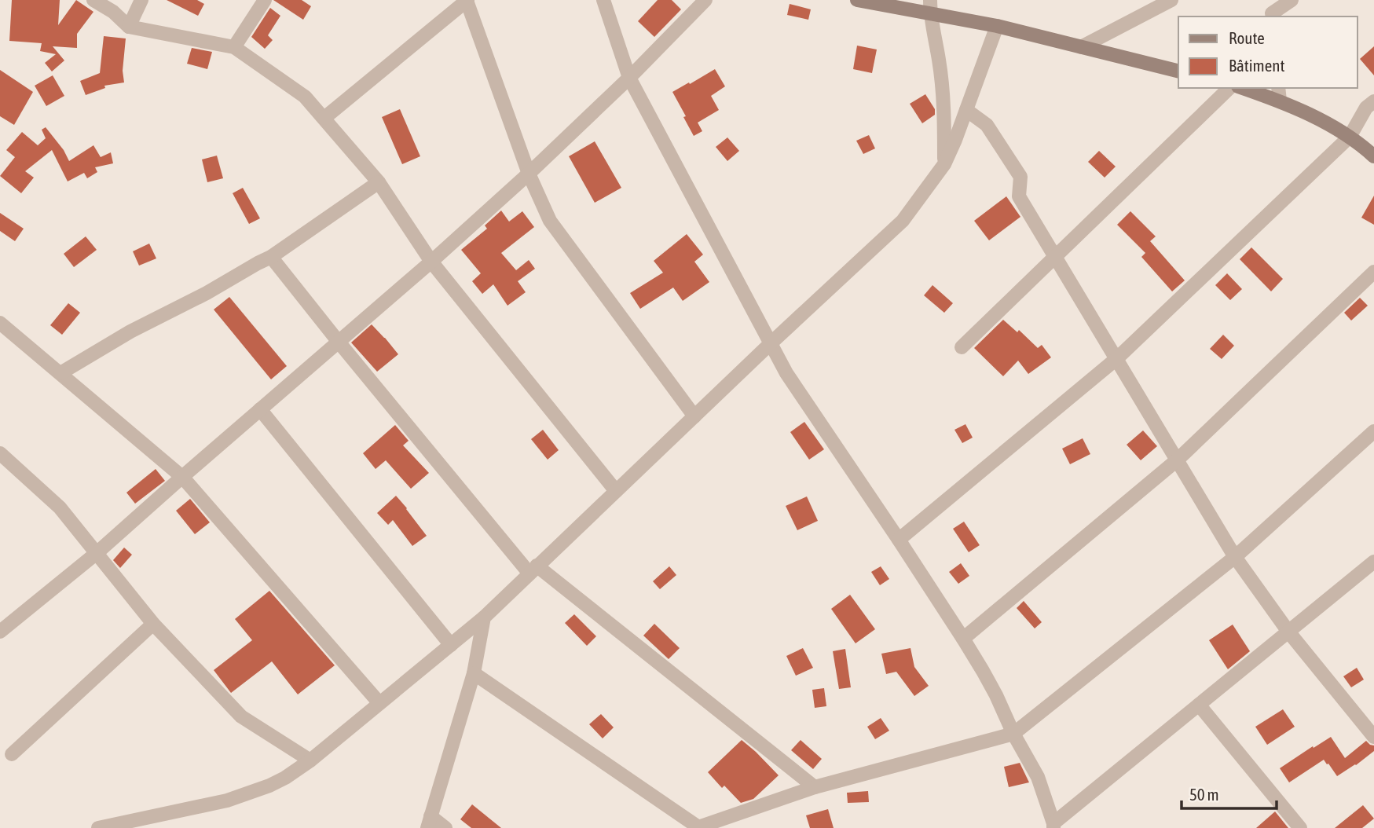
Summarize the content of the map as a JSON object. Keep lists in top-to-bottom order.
{
  "legend": ["Route", "Bâtiment"],
  "scale_bar": "50 m"
}
